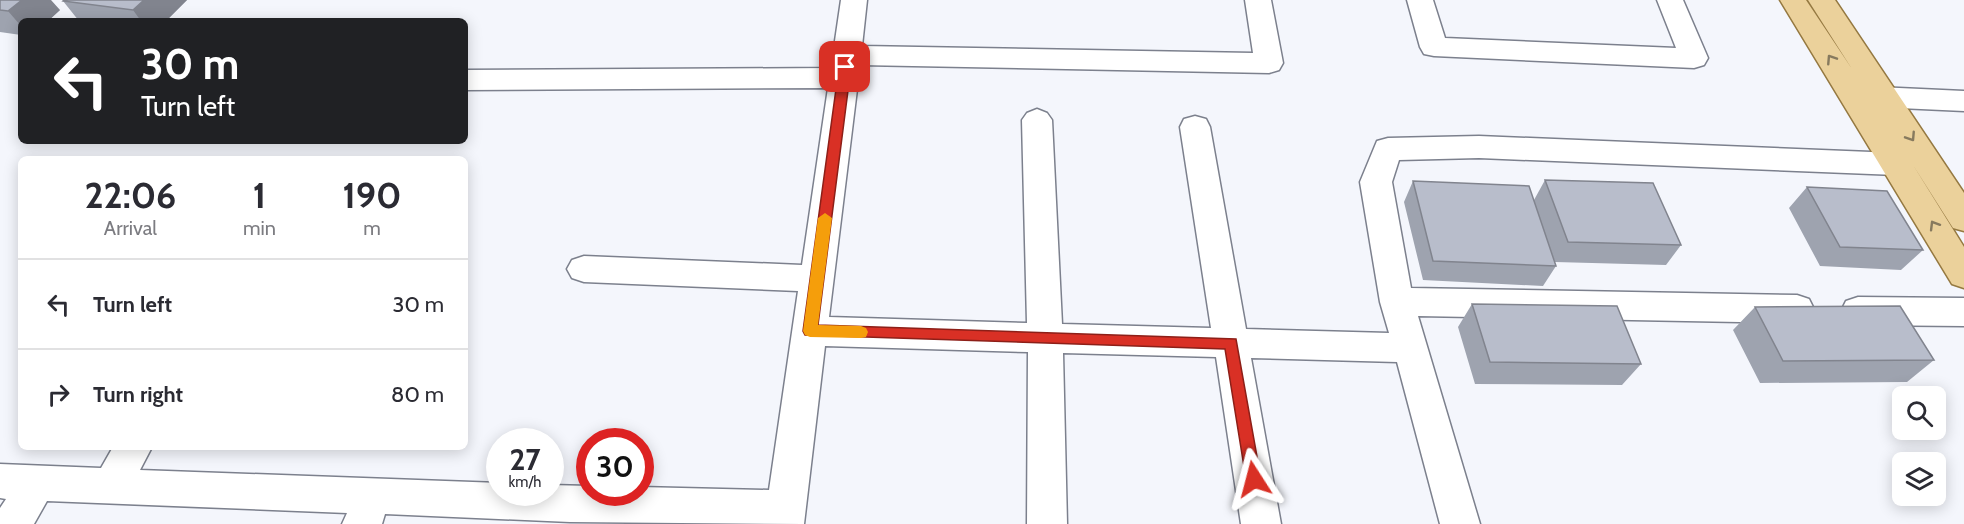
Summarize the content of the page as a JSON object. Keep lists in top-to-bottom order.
{
  "page": {
    "turn": ["30 m", "Turn left"],
    "eta": [
      "22:06",
      "Arrival",
      "1",
      "min",
      "190",
      "m"
    ],
    "list": [
      {
        "name": "Turn left",
        "value": "30 m"
      },
      {
        "name": "Turn right",
        "value": "80 m"
      }
    ],
    "speed": "27 km/h",
    "limit": "30"
  }
}
